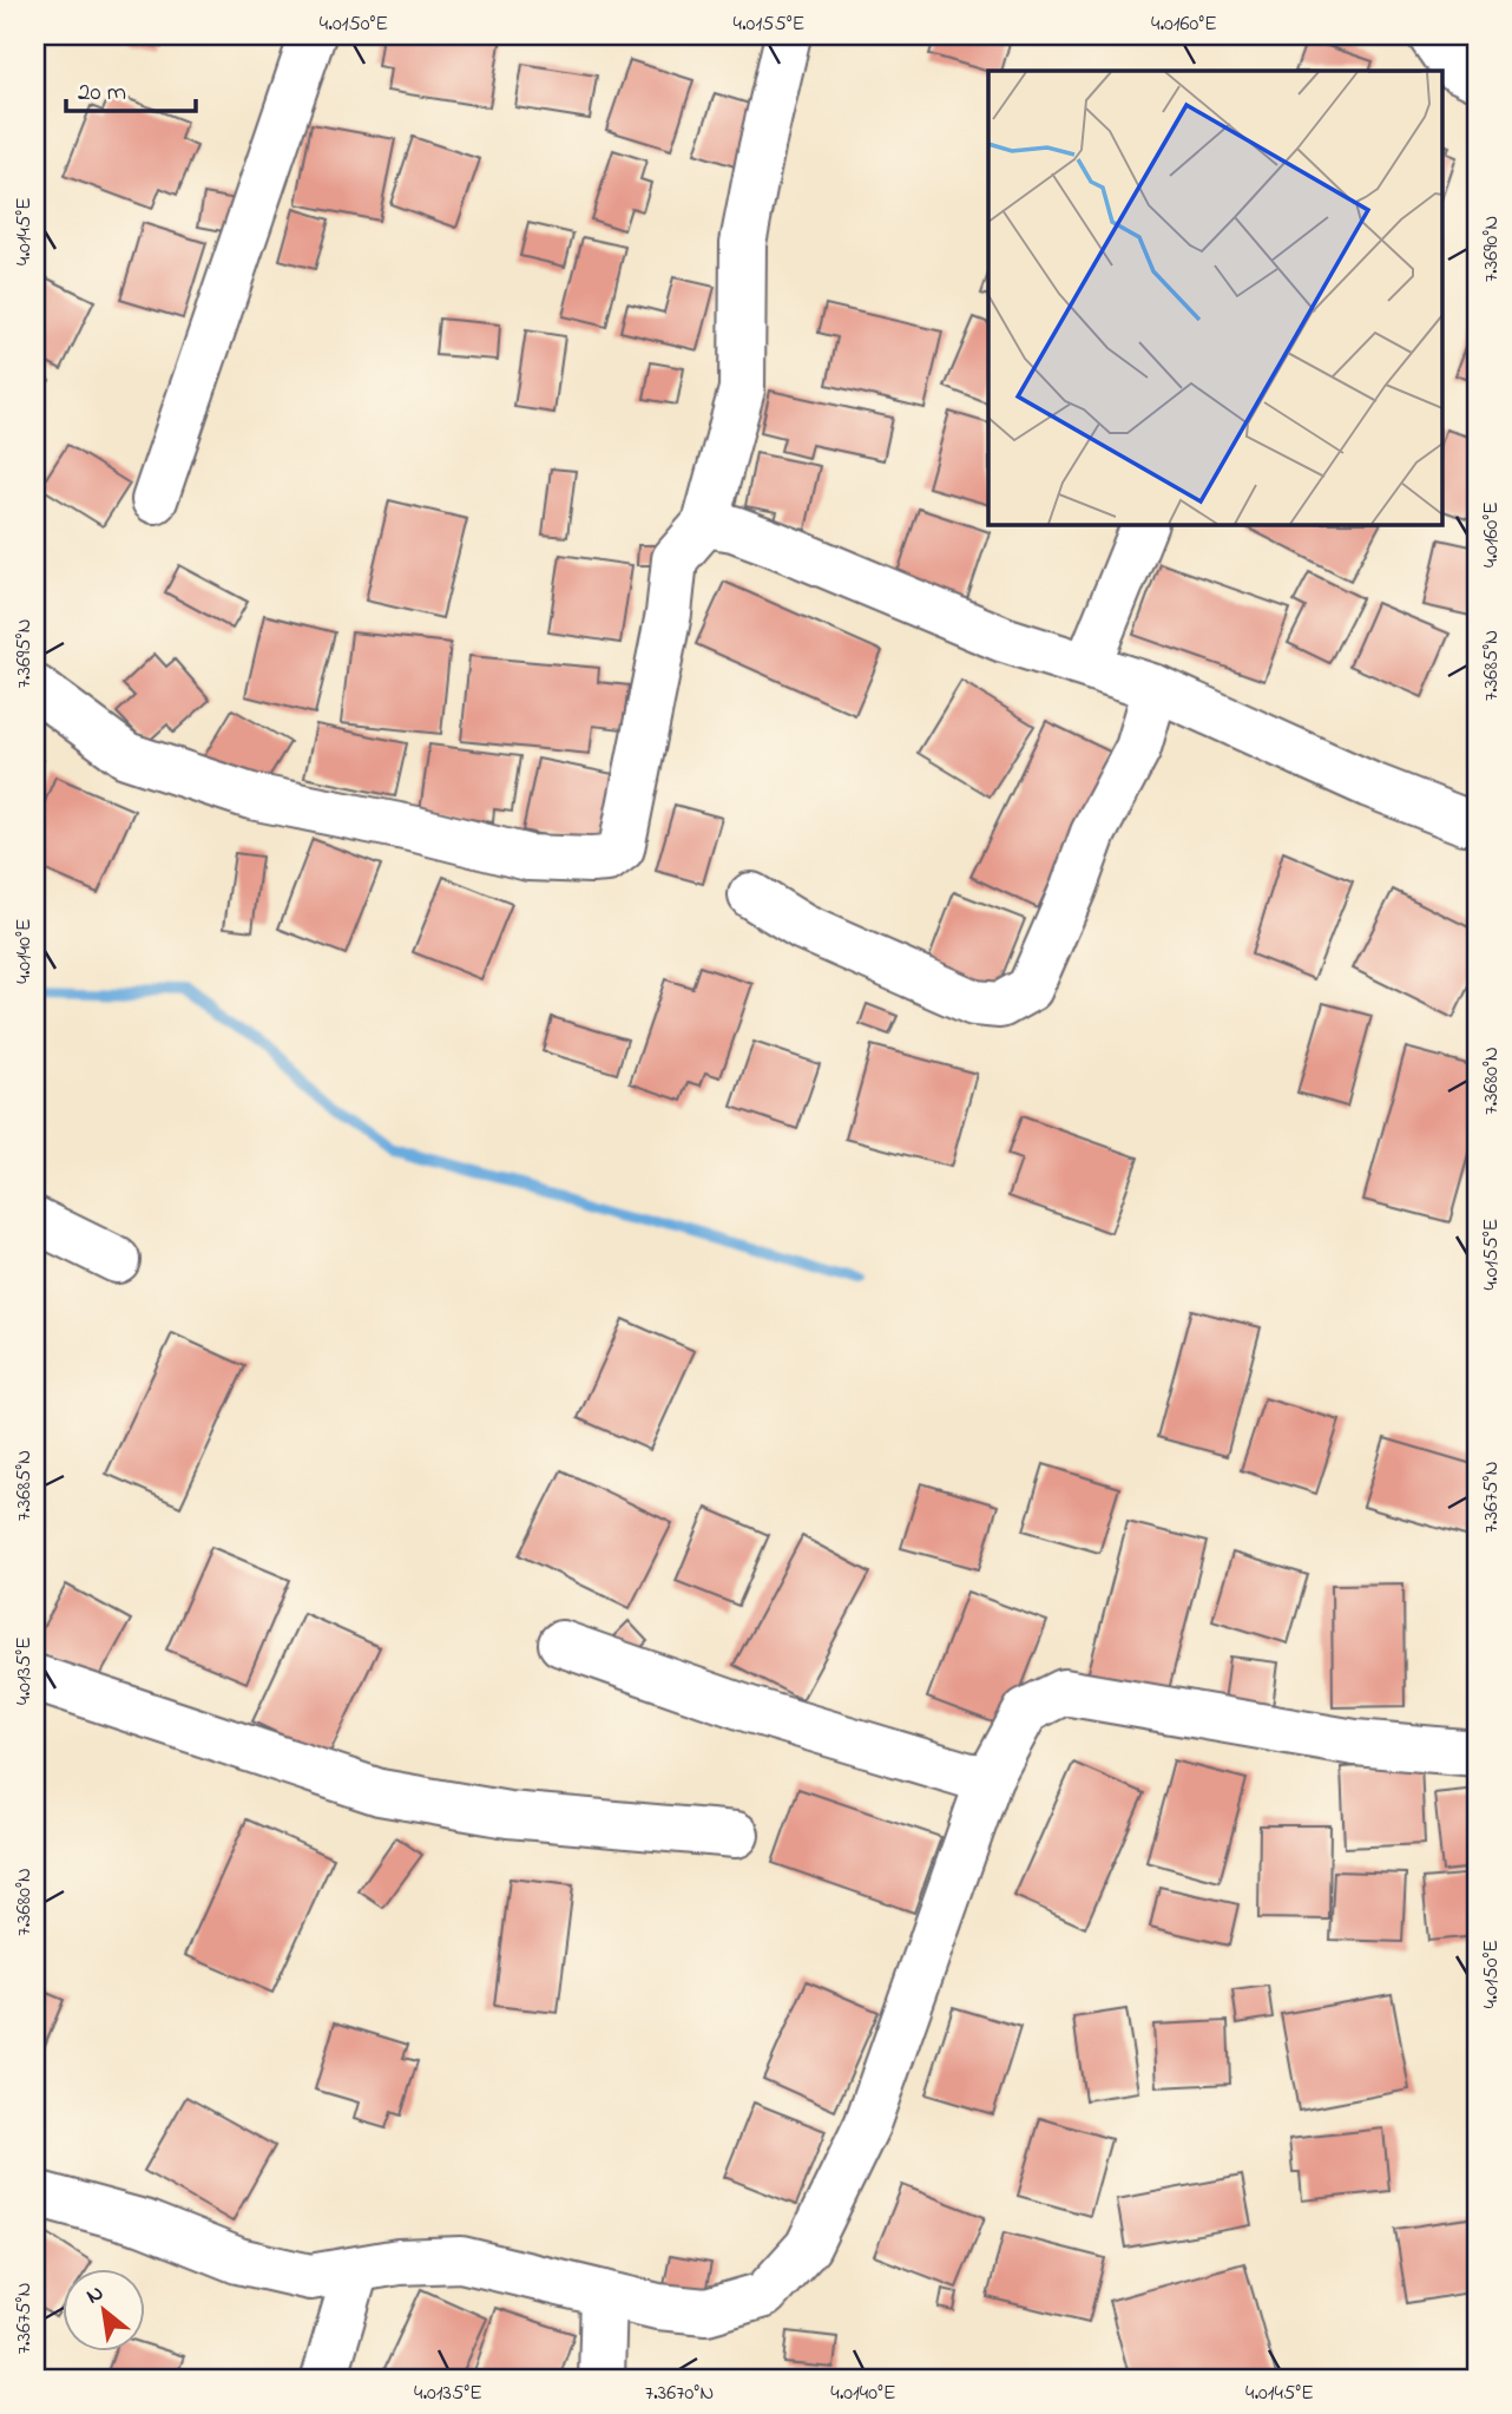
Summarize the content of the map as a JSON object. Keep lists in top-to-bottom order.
{
  "scale_bar": "20 m",
  "north": "top left",
  "coordinates": [
    "4.0150°E",
    "4.0155°E",
    "4.0160°E",
    "4.0145°E",
    "7.3690°N",
    "7.3695°N",
    "7.3685°N",
    "4.0140°E",
    "7.3680°N",
    "7.3675°N",
    "4.0135°E",
    "7.3670°N"
  ]
}
